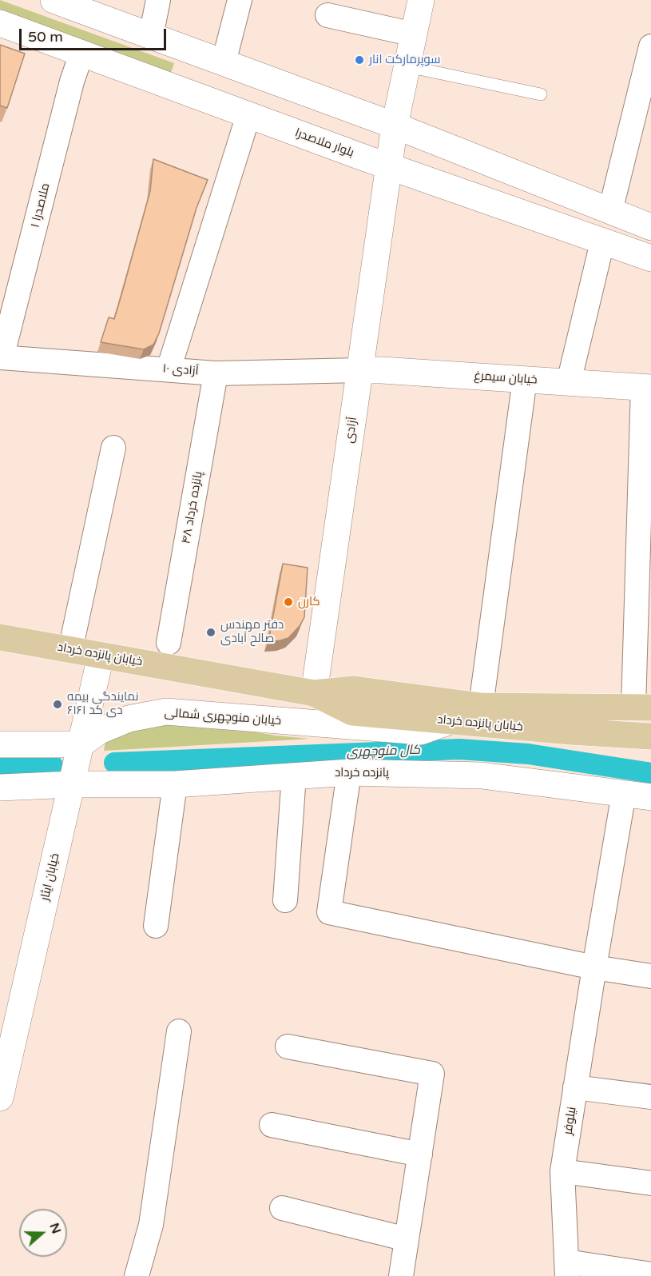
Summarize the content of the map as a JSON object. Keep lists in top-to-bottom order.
{
  "streets": {
    "main road": ["خیابان پانزده خرداد"],
    "street": [
      "بلوار ملاصدرا",
      "ملاصدرا ۱",
      "آزادی ۱۰",
      "خیابان سیمرغ",
      "آزادی",
      "پانزده خرداد ۴۸",
      "خیابان منوچهری شمالی",
      "پانزده خرداد",
      "خیابان ایثار",
      "نیلوفر"
    ]
  },
  "crossings": [
    ["بلوار ملاصدرا", "ملاصدرا ۱"],
    ["بلوار ملاصدرا", "آزادی"],
    ["ملاصدرا ۱", "آزادی ۱۰"],
    ["آزادی ۱۰", "خیابان سیمرغ"],
    ["آزادی ۱۰", "آزادی"],
    ["آزادی ۱۰", "پانزده خرداد ۴۸"],
    ["خیابان سیمرغ", "آزادی"],
    ["آزادی", "خیابان پانزده خرداد"],
    ["خیابان پانزده خرداد", "خیابان منوچهری شمالی"],
    ["خیابان پانزده خرداد", "خیابان ایثار"],
    ["خیابان منوچهری شمالی", "خیابان ایثار"],
    ["پانزده خرداد", "خیابان ایثار"],
    ["پانزده خرداد", "نیلوفر"]
  ],
  "water": ["کال منوچهری"],
  "places": [
    "سوپرمارکت انار",
    "کارن",
    "دفتر مهندس صالح آبادی",
    "نمایندگی بیمه دی کد ۶۱۶۱"
  ],
  "scale_bar": "50 m",
  "north": "right"
}
